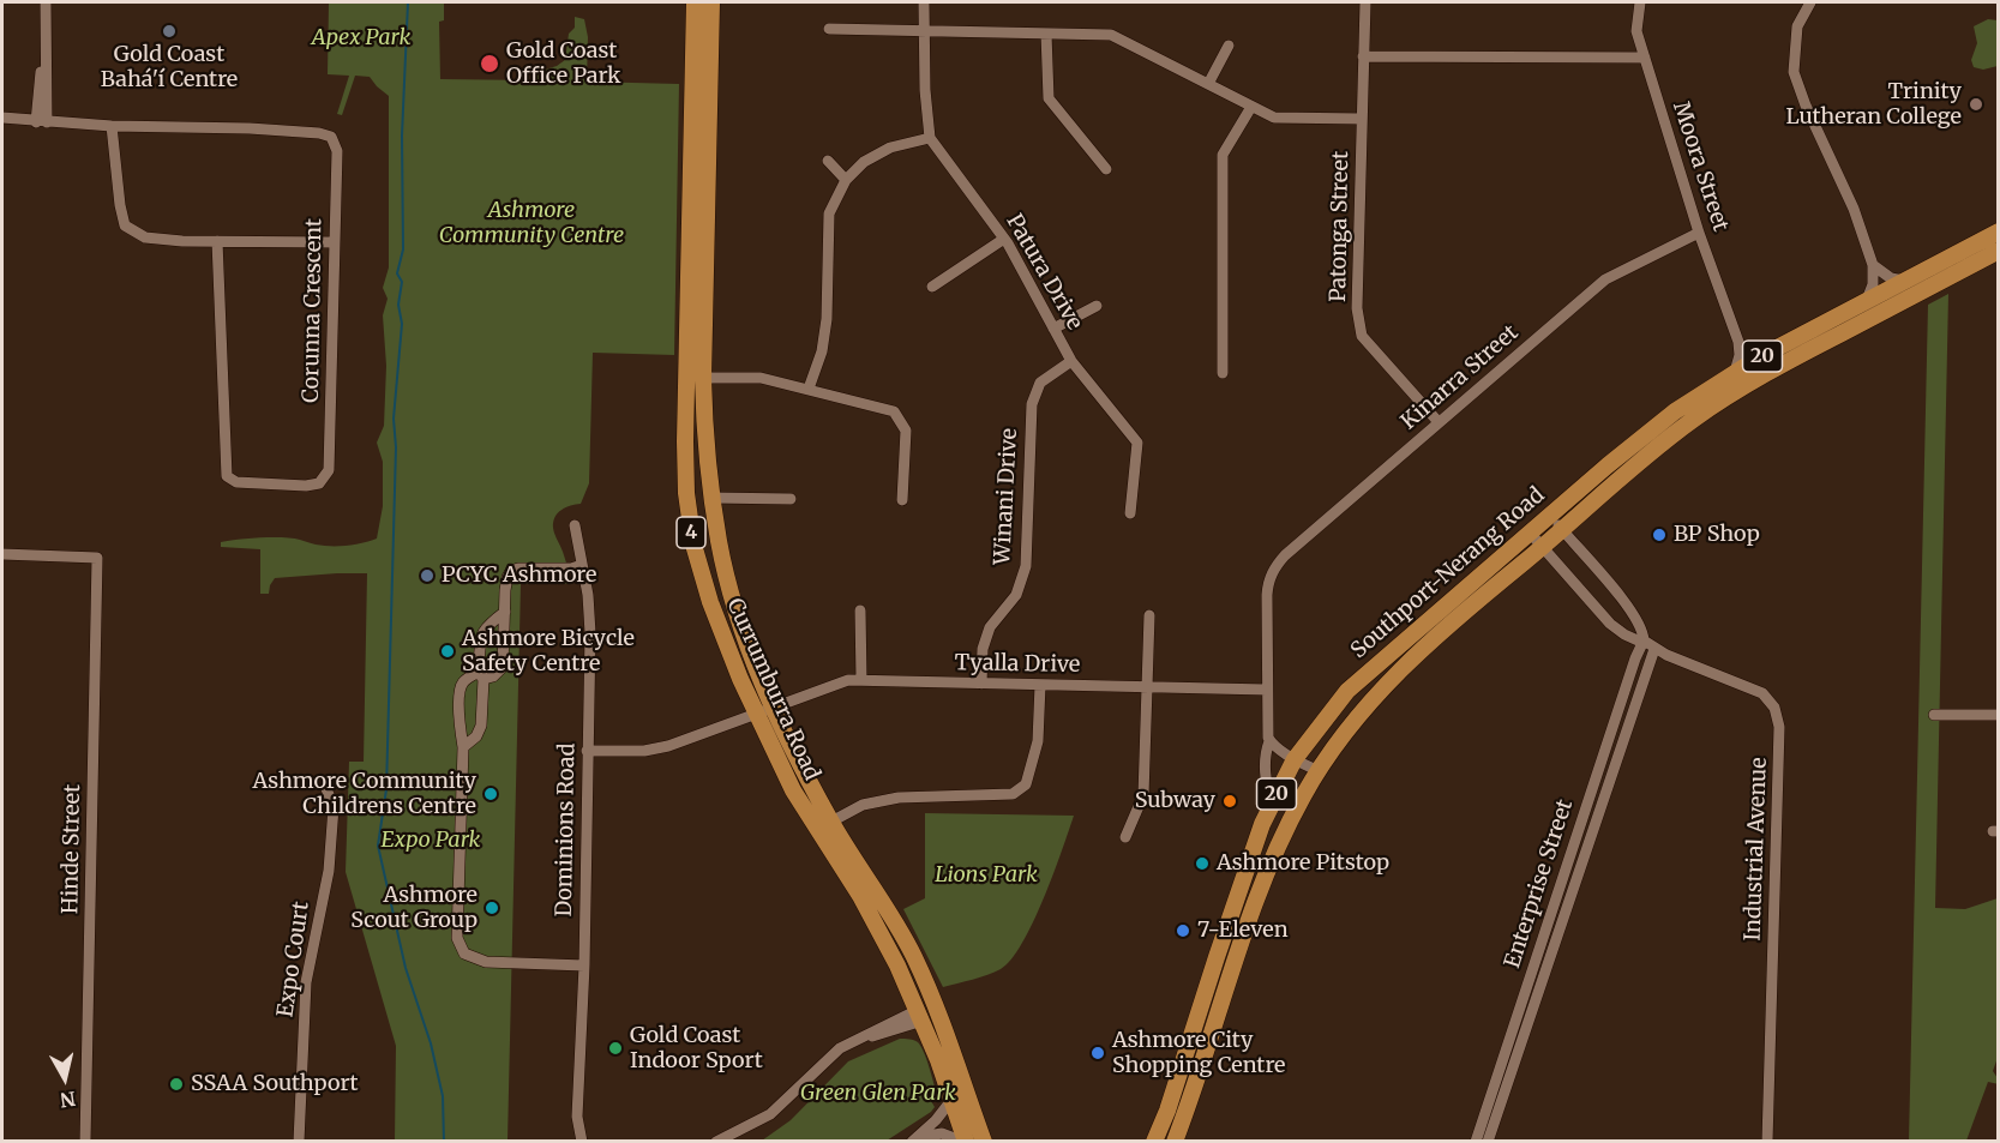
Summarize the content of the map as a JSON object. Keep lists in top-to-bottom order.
{
  "streets": {
    "main road": [
      "20",
      "4",
      "Southport-Nerang Road",
      "Currumburra Road"
    ],
    "street": [
      "Moora Street",
      "Patonga Street",
      "Patura Drive",
      "Corunna Crescent",
      "Kinarra Street",
      "Winani Drive",
      "Tyalla Drive",
      "Dominions Road",
      "Hinde Street",
      "Industrial Avenue",
      "Enterprise Street",
      "Expo Court"
    ]
  },
  "crossings": [
    ["Moora Street", "Kinarra Street"],
    ["Moora Street", "Southport-Nerang Road"],
    ["Patonga Street", "Kinarra Street"],
    ["Patura Drive", "Winani Drive"],
    ["Kinarra Street", "Tyalla Drive"],
    ["Winani Drive", "Tyalla Drive"],
    ["Southport-Nerang Road", "Industrial Avenue"],
    ["Tyalla Drive", "Currumburra Road"],
    ["Tyalla Drive", "Dominions Road"],
    ["Industrial Avenue", "Enterprise Street"]
  ],
  "parks": [
    "Apex Park",
    "Ashmore Community Centre",
    "Expo Park",
    "Lions Park",
    "Green Glen Park"
  ],
  "places": [
    "Gold Coast Bahá'í Centre",
    "Gold Coast Office Park",
    "Trinity Lutheran College",
    "BP Shop",
    "PCYC Ashmore",
    "Ashmore Bicycle Safety Centre",
    "Ashmore Community Childrens Centre",
    "Subway",
    "Ashmore Pitstop",
    "Ashmore Scout Group",
    "7-Eleven",
    "Gold Coast Indoor Sport",
    "Ashmore City Shopping Centre",
    "SSAA Southport"
  ],
  "north": "bottom"
}
